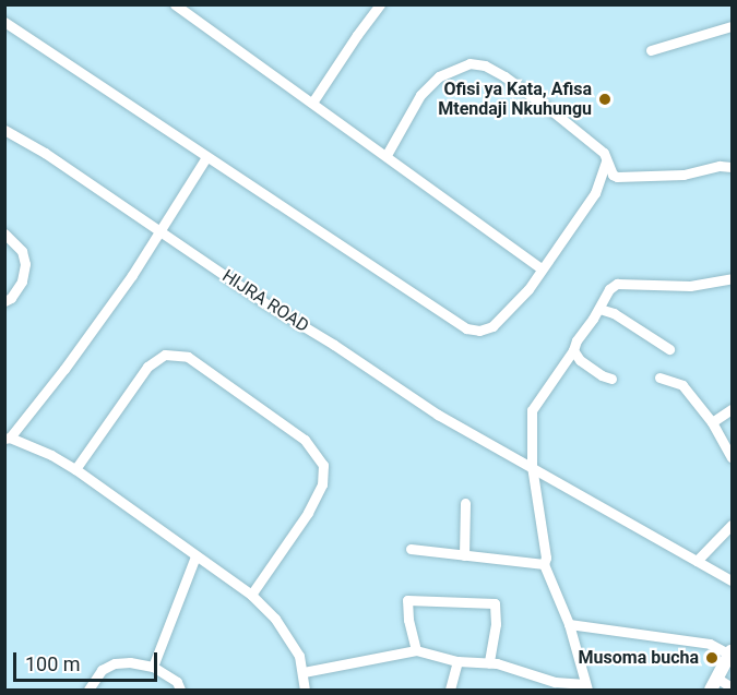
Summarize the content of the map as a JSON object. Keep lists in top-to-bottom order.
{
  "streets": {
    "street": ["HIJRA ROAD"]
  },
  "places": ["Ofisi ya Kata, Afisa Mtendaji Nkuhungu", "Musoma bucha"],
  "scale_bar": "100 m"
}
